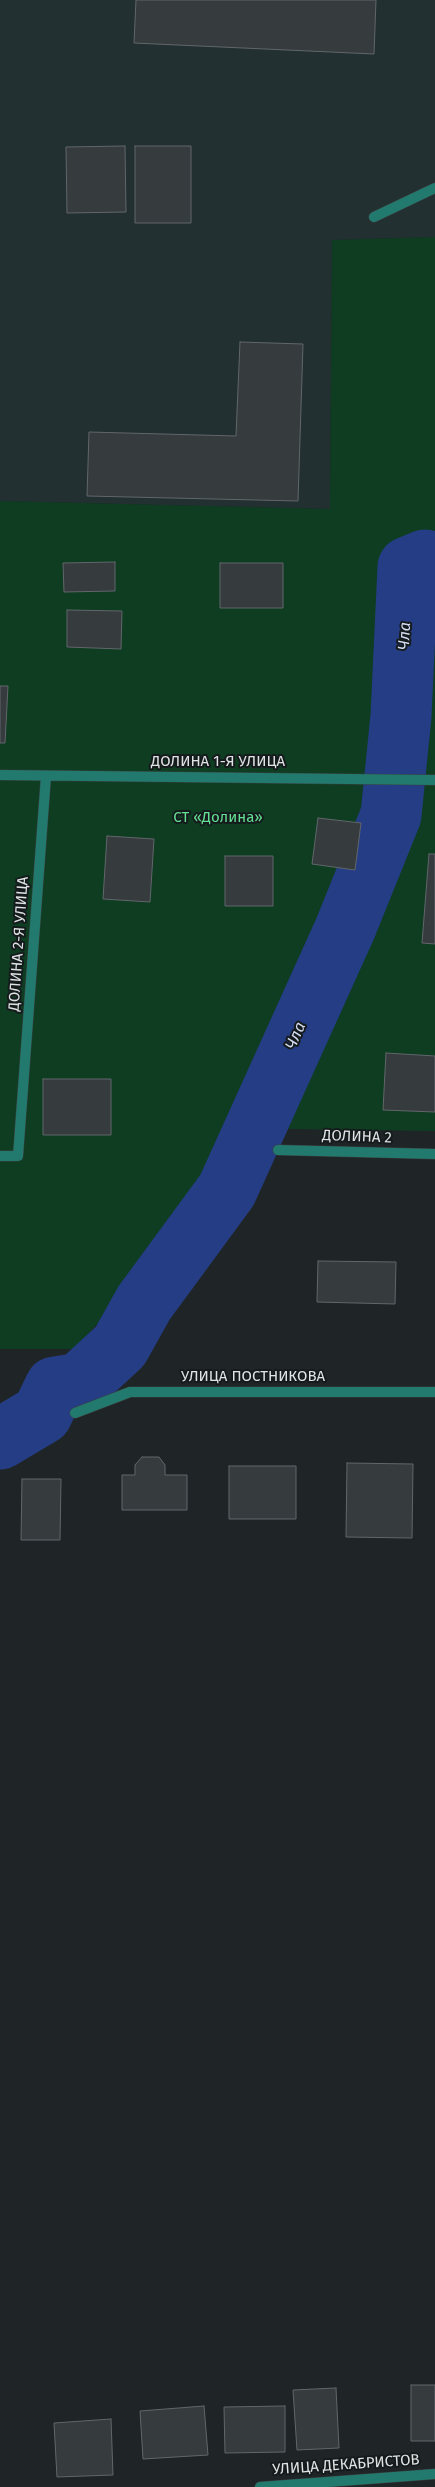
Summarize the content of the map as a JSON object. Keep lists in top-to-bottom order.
{
  "streets": {
    "street": [
      "ДОЛИНА 1-Я УЛИЦА",
      "ДОЛИНА 2-Я УЛИЦА",
      "ДОЛИНА 2",
      "УЛИЦА ПОСТНИКОВА",
      "УЛИЦА ДЕКАБРИСТОВ"
    ]
  },
  "crossings": [
    ["ДОЛИНА 1-Я УЛИЦА", "ДОЛИНА 2-Я УЛИЦА"]
  ],
  "water": ["Чла"],
  "parks": ["СТ «Долина»"]
}
